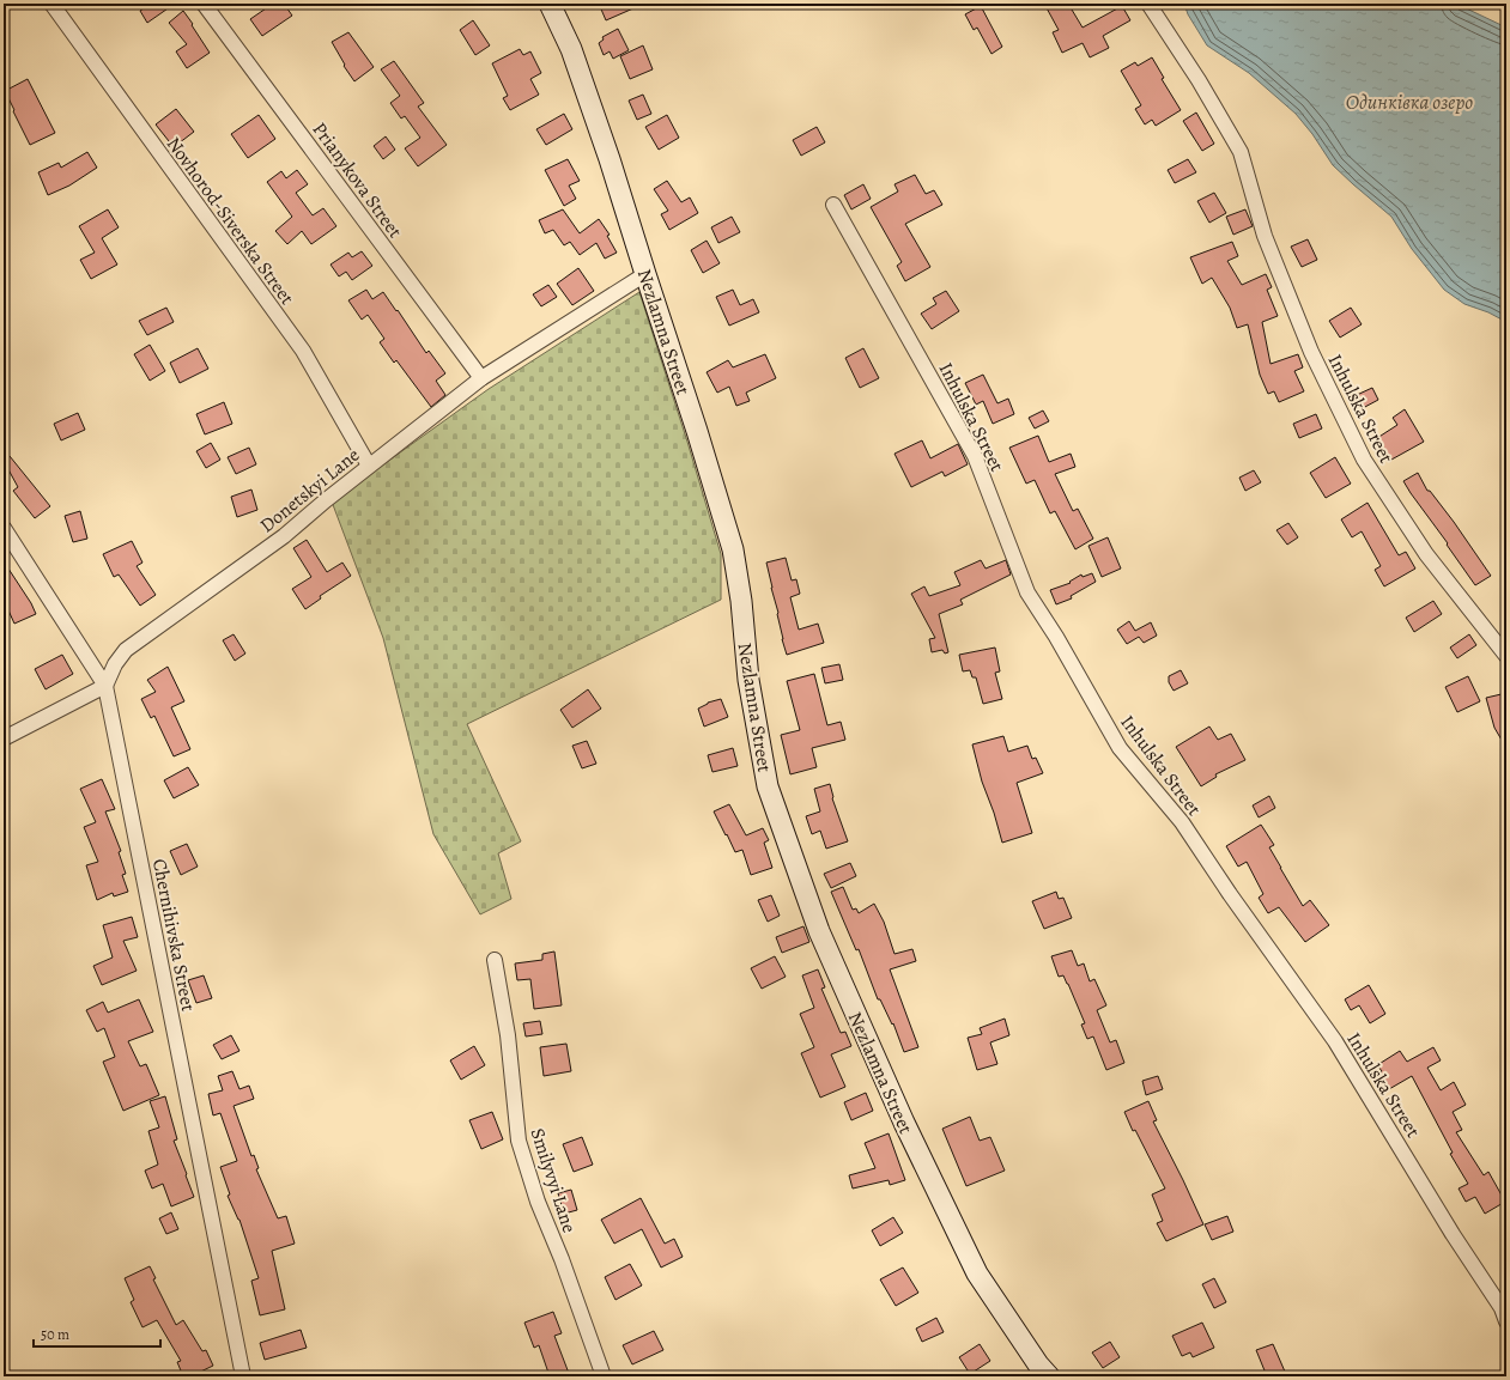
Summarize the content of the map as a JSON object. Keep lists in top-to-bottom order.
{
  "streets": {
    "street": [
      "Prianykova Street",
      "Novhorod-Siverska Street",
      "Nezlamna Street",
      "Inhulska Street",
      "Donetskyi Lane",
      "Chernihivska Street",
      "Smilyvyi Lane"
    ]
  },
  "crossings": [
    ["Prianykova Street", "Donetskyi Lane"],
    ["Novhorod-Siverska Street", "Donetskyi Lane"],
    ["Nezlamna Street", "Donetskyi Lane"],
    ["Donetskyi Lane", "Chernihivska Street"]
  ],
  "water": ["Одинківка озеро"],
  "scale_bar": "50 m"
}
